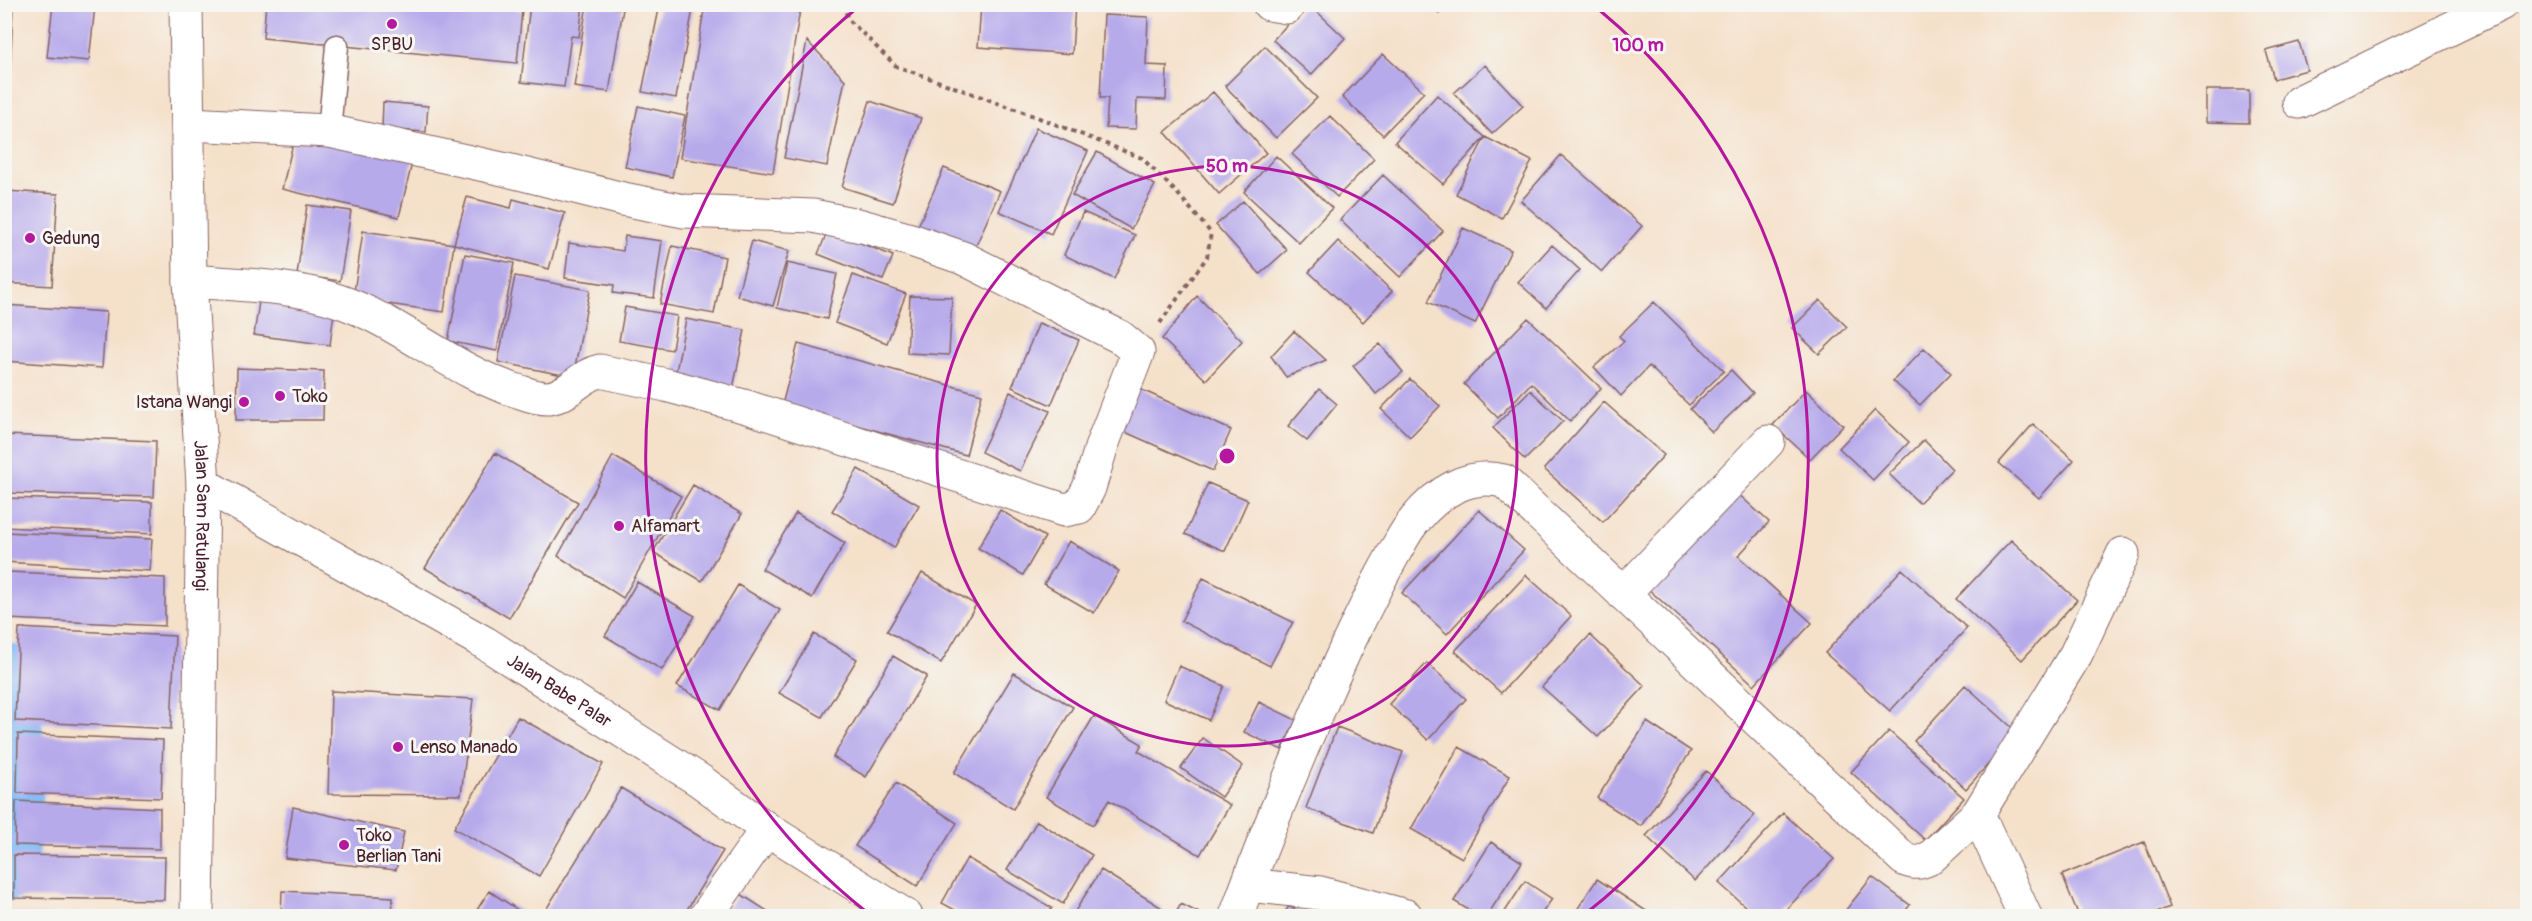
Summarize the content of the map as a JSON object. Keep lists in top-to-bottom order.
{
  "streets": {
    "street": ["Jalan Sam Ratulangi", "Jalan Babe Palar"]
  },
  "crossings": [
    ["Jalan Sam Ratulangi", "Jalan Babe Palar"]
  ],
  "places": [
    "SPBU",
    "Gedung",
    "Toko",
    "Istana Wangi",
    "Alfamart",
    "Lenso Manado",
    "Toko Berlian Tani"
  ],
  "rings": ["100 m", "50 m"]
}
